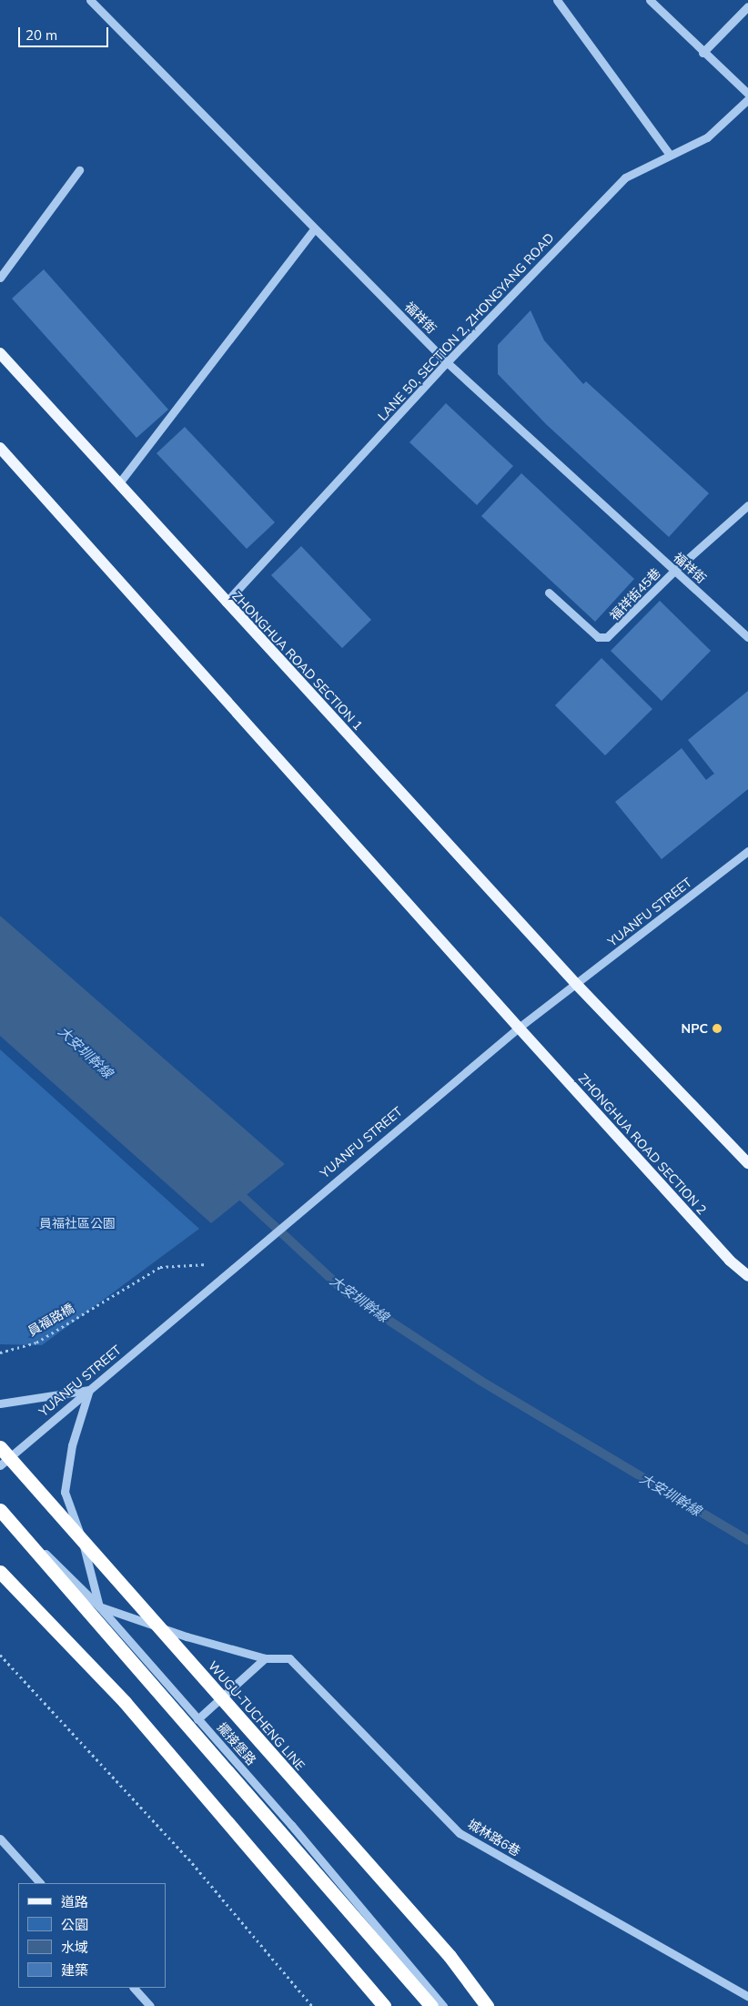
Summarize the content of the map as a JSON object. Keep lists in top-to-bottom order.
{
  "streets": {
    "highway": ["WUGU-TUCHENG LINE"],
    "main road": ["ZHONGHUA ROAD SECTION 1", "ZHONGHUA ROAD SECTION 2"],
    "street": [
      "福祥街",
      "LANE 50, SECTION 2, ZHONGYANG ROAD",
      "福祥街45巷",
      "YUANFU STREET",
      "擺接堡路",
      "城林路6巷"
    ],
    "path": ["員福路橋"]
  },
  "crossings": [
    ["福祥街", "LANE 50, SECTION 2, ZHONGYANG ROAD"],
    ["福祥街", "福祥街45巷"],
    ["LANE 50, SECTION 2, ZHONGYANG ROAD", "ZHONGHUA ROAD SECTION 1"],
    ["ZHONGHUA ROAD SECTION 1", "YUANFU STREET"],
    ["YUANFU STREET", "ZHONGHUA ROAD SECTION 2"],
    ["YUANFU STREET", "員福路橋"],
    ["擺接堡路", "城林路6巷"]
  ],
  "water": ["大安圳幹線"],
  "parks": ["員福社區公園"],
  "places": ["NPC"],
  "legend": [
    "道路",
    "公園",
    "水域",
    "建築"
  ],
  "scale_bar": "20 m"
}
